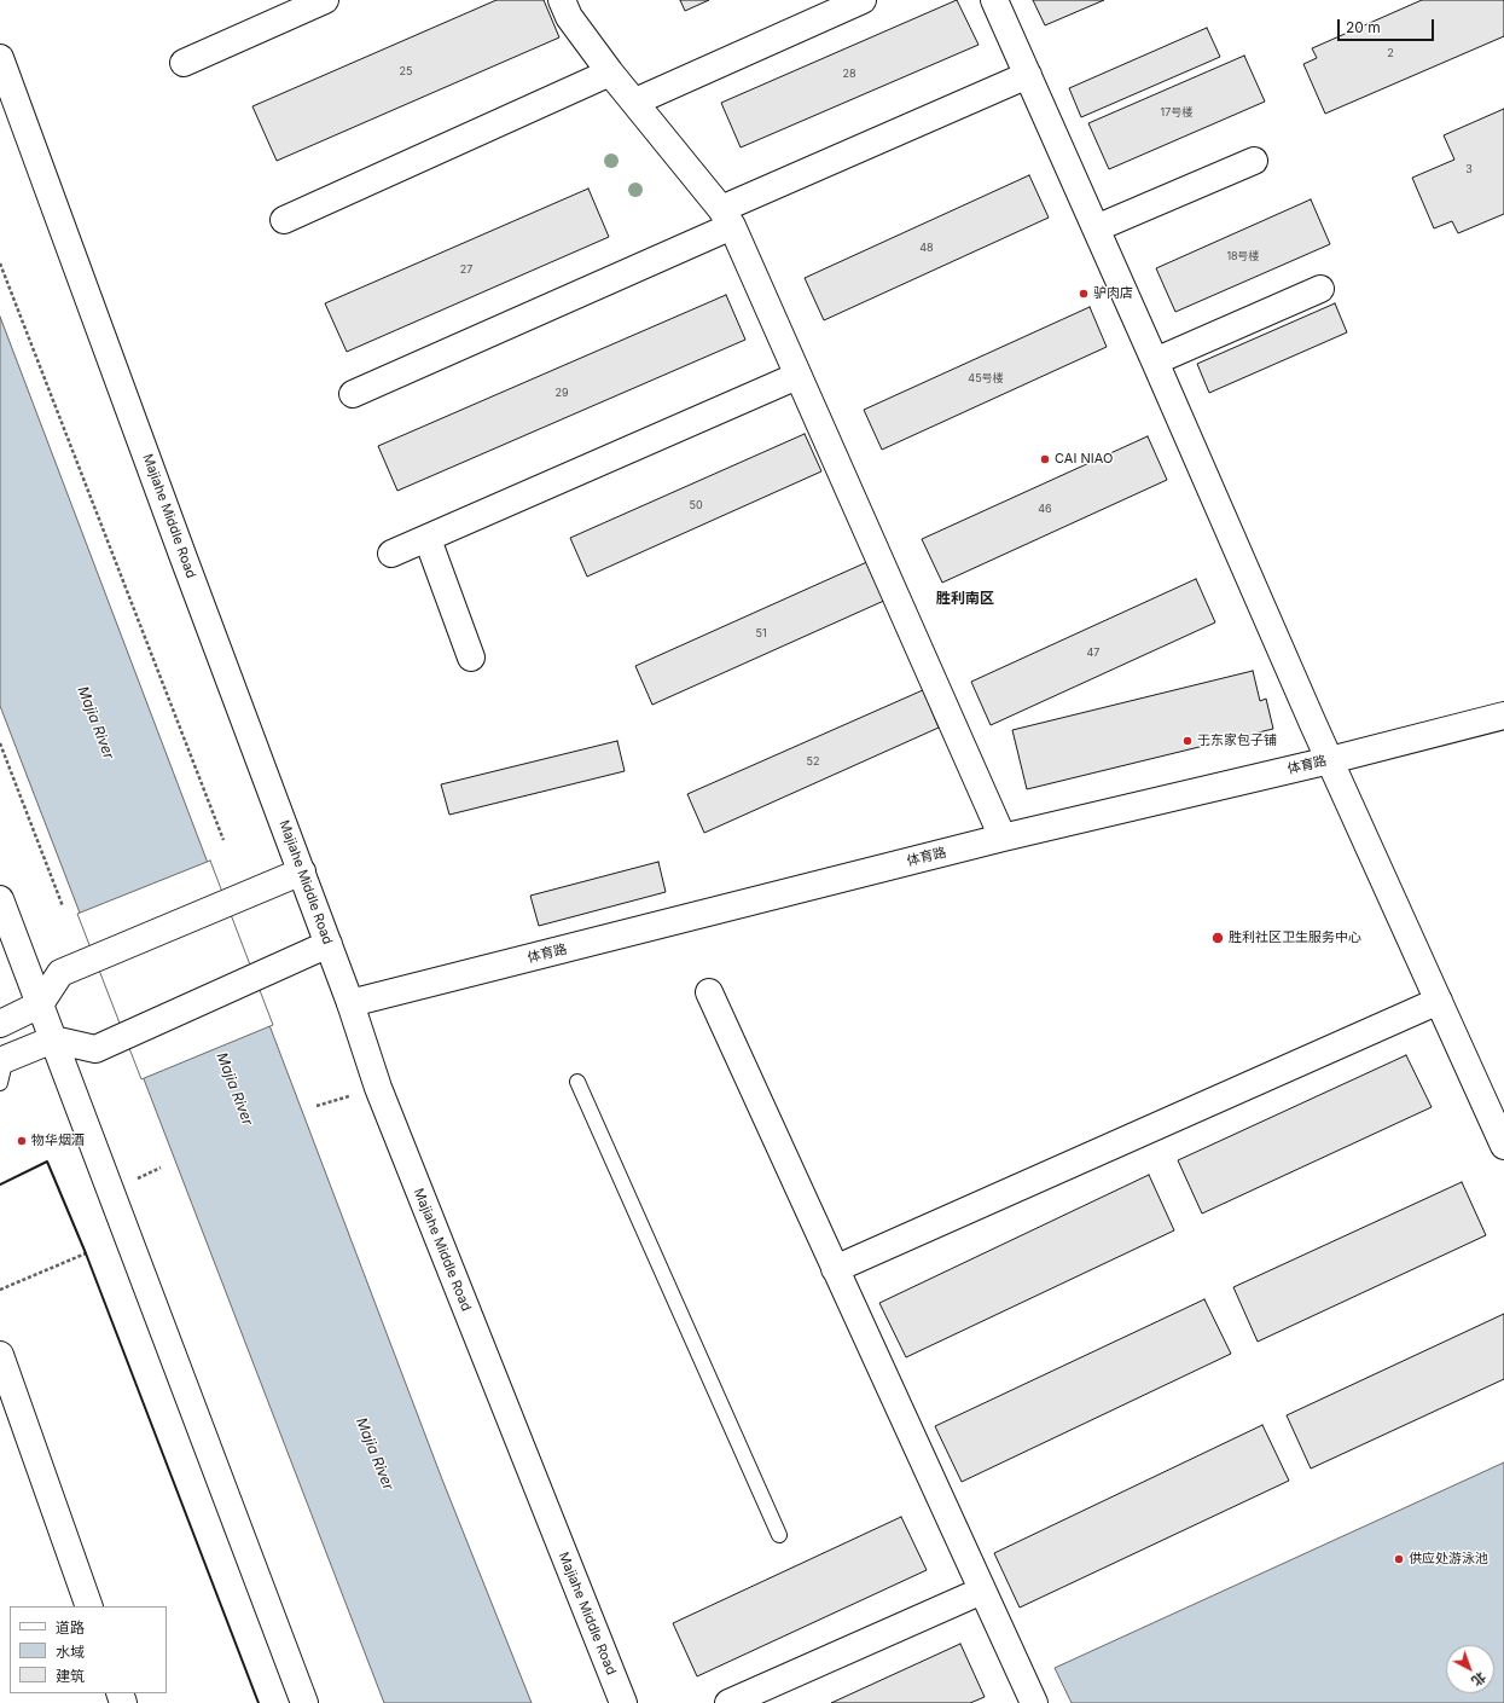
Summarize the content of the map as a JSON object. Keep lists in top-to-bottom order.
{
  "streets": {
    "street": ["Majiahe Middle Road", "体育路"]
  },
  "crossings": [
    ["Majiahe Middle Road", "体育路"]
  ],
  "districts": ["胜利南区"],
  "water": ["Majia River"],
  "places": [
    "驴肉店",
    "CAI NIAO",
    "于东家包子铺",
    "胜利社区卫生服务中心",
    "物华烟酒",
    "供应处游泳池"
  ],
  "house_numbers": [
    "2",
    "25",
    "28",
    "17号楼",
    "3",
    "48",
    "18号楼",
    "27",
    "45号楼",
    "29",
    "50",
    "46",
    "51",
    "47",
    "52"
  ],
  "legend": ["道路", "水域", "建筑"],
  "scale_bar": "20 m",
  "north": "bottom right"
}
